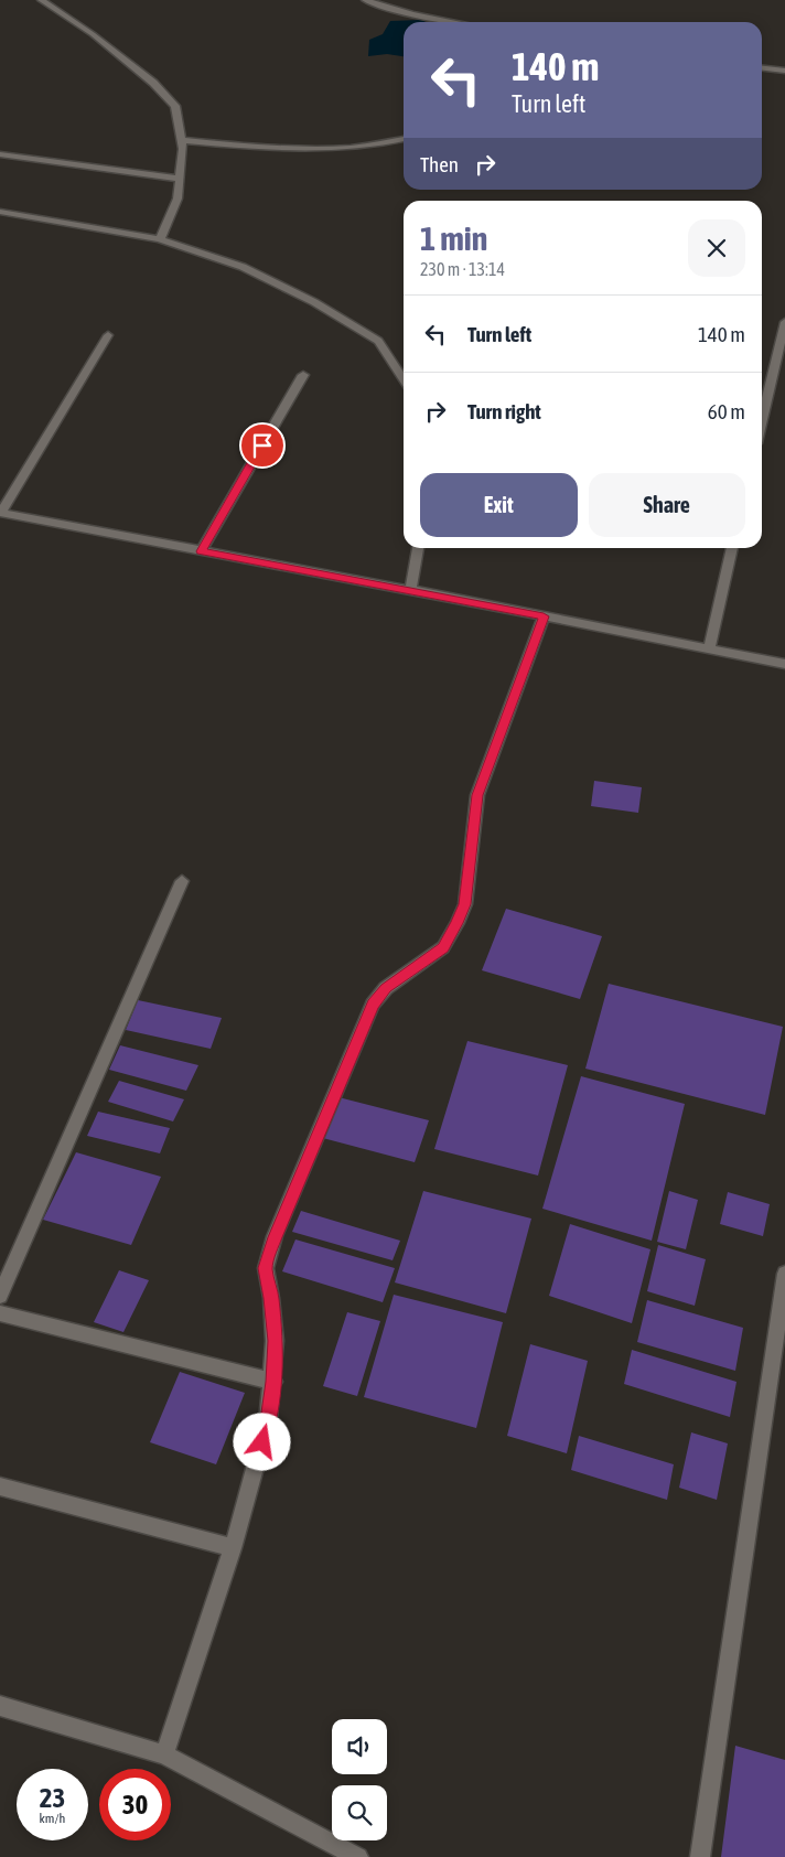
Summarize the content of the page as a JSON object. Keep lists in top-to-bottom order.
{
  "page": {
    "turn": ["140 m", "Turn left"],
    "then": "Then",
    "heading": ["1 min", "230 m · 13:14"],
    "list": [
      {
        "name": "Turn left",
        "value": "140 m"
      },
      {
        "name": "Turn right",
        "value": "60 m"
      }
    ],
    "buttons": ["Exit", "Share"],
    "speed": "23 km/h",
    "limit": "30"
  }
}
